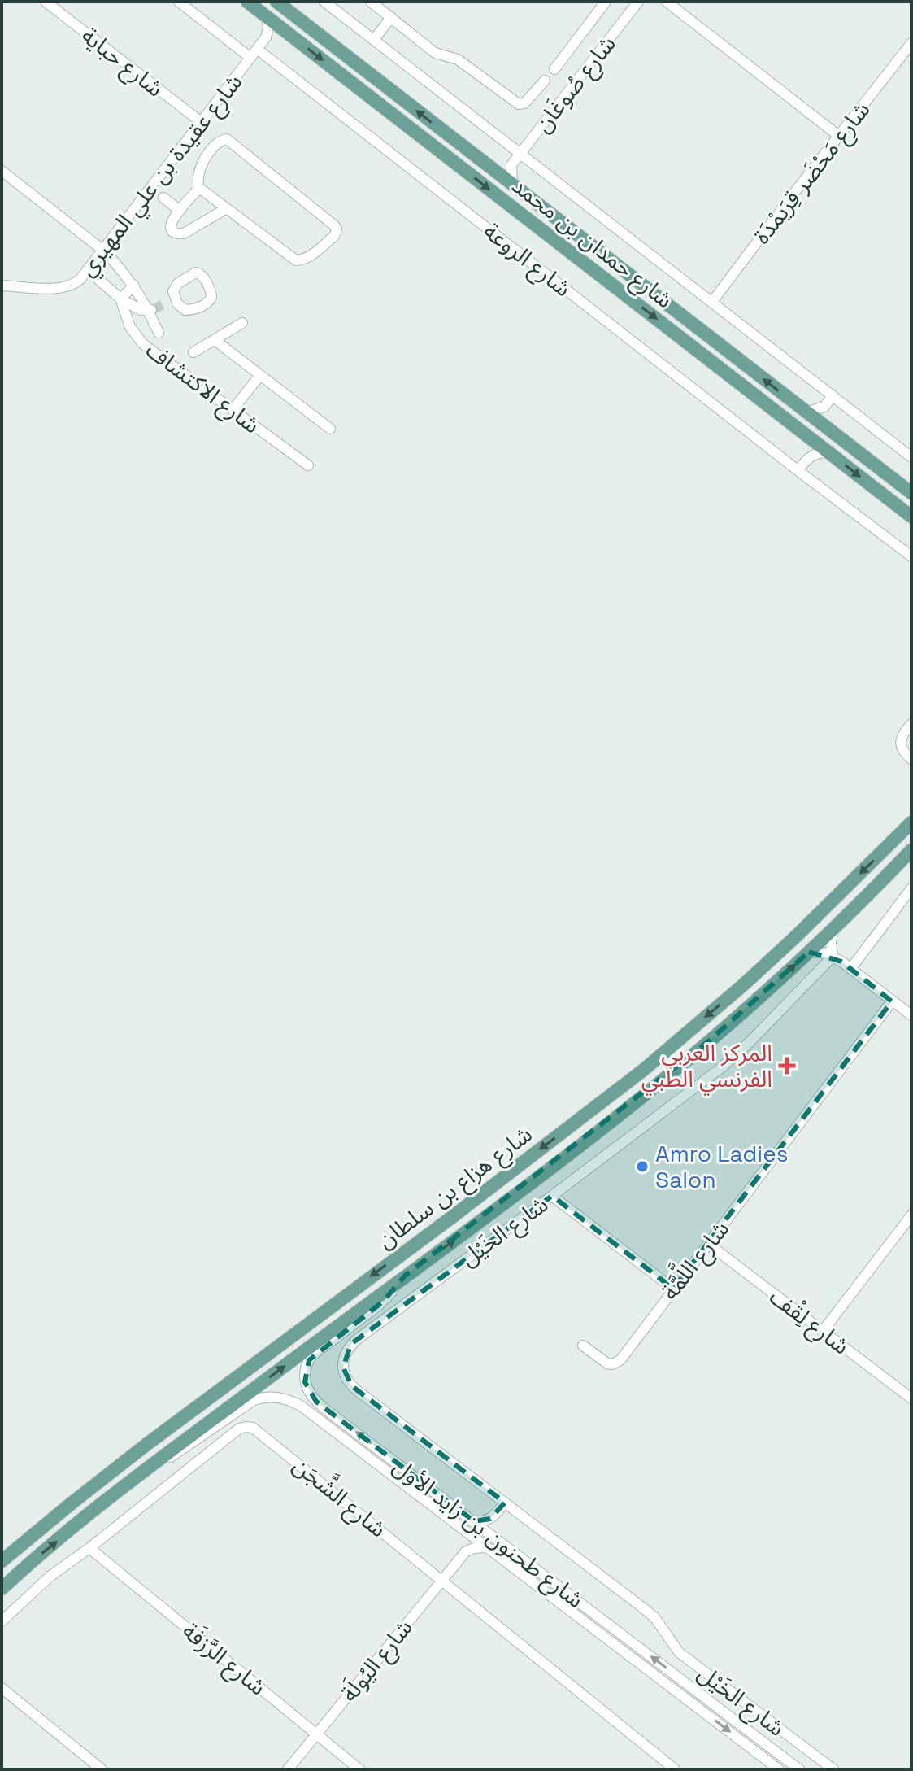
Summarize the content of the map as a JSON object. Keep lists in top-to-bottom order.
{
  "streets": {
    "main road": ["شارع حمدان بن محمد", "شارع هزاع بن سلطان"],
    "street": [
      "شارع حباية",
      "شارع صُوغَان",
      "شارع مَحْضَر قِرَيمْدَة",
      "شارع عقيدة بن علي المهيري",
      "شارع الروعة",
      "شارع الاكتشاف",
      "شارع الخَيْل",
      "شارع اللَّمَّة",
      "شارع لِقْف",
      "شارع الشَّجَن",
      "شارع طحنون بن زايد الأول",
      "شارع الرَّزفَة",
      "شارع اليُولَة"
    ]
  },
  "crossings": [
    ["شارع حباية", "شارع عقيدة بن علي المهيري"],
    ["شارع عقيدة بن علي المهيري", "شارع الروعة"],
    ["شارع عقيدة بن علي المهيري", "شارع الاكتشاف"],
    ["شارع هزاع بن سلطان", "شارع طحنون بن زايد الأول"],
    ["شارع اللَّمَّة", "شارع لِقْف"],
    ["شارع الشَّجَن", "شارع الرَّزفَة"],
    ["شارع الشَّجَن", "شارع اليُولَة"],
    ["شارع الرَّزفَة", "شارع اليُولَة"]
  ],
  "places": {
    "health": ["المركز العربي الفرنسي الطبي"],
    "other": ["Amro Ladies Salon"]
  }
}
